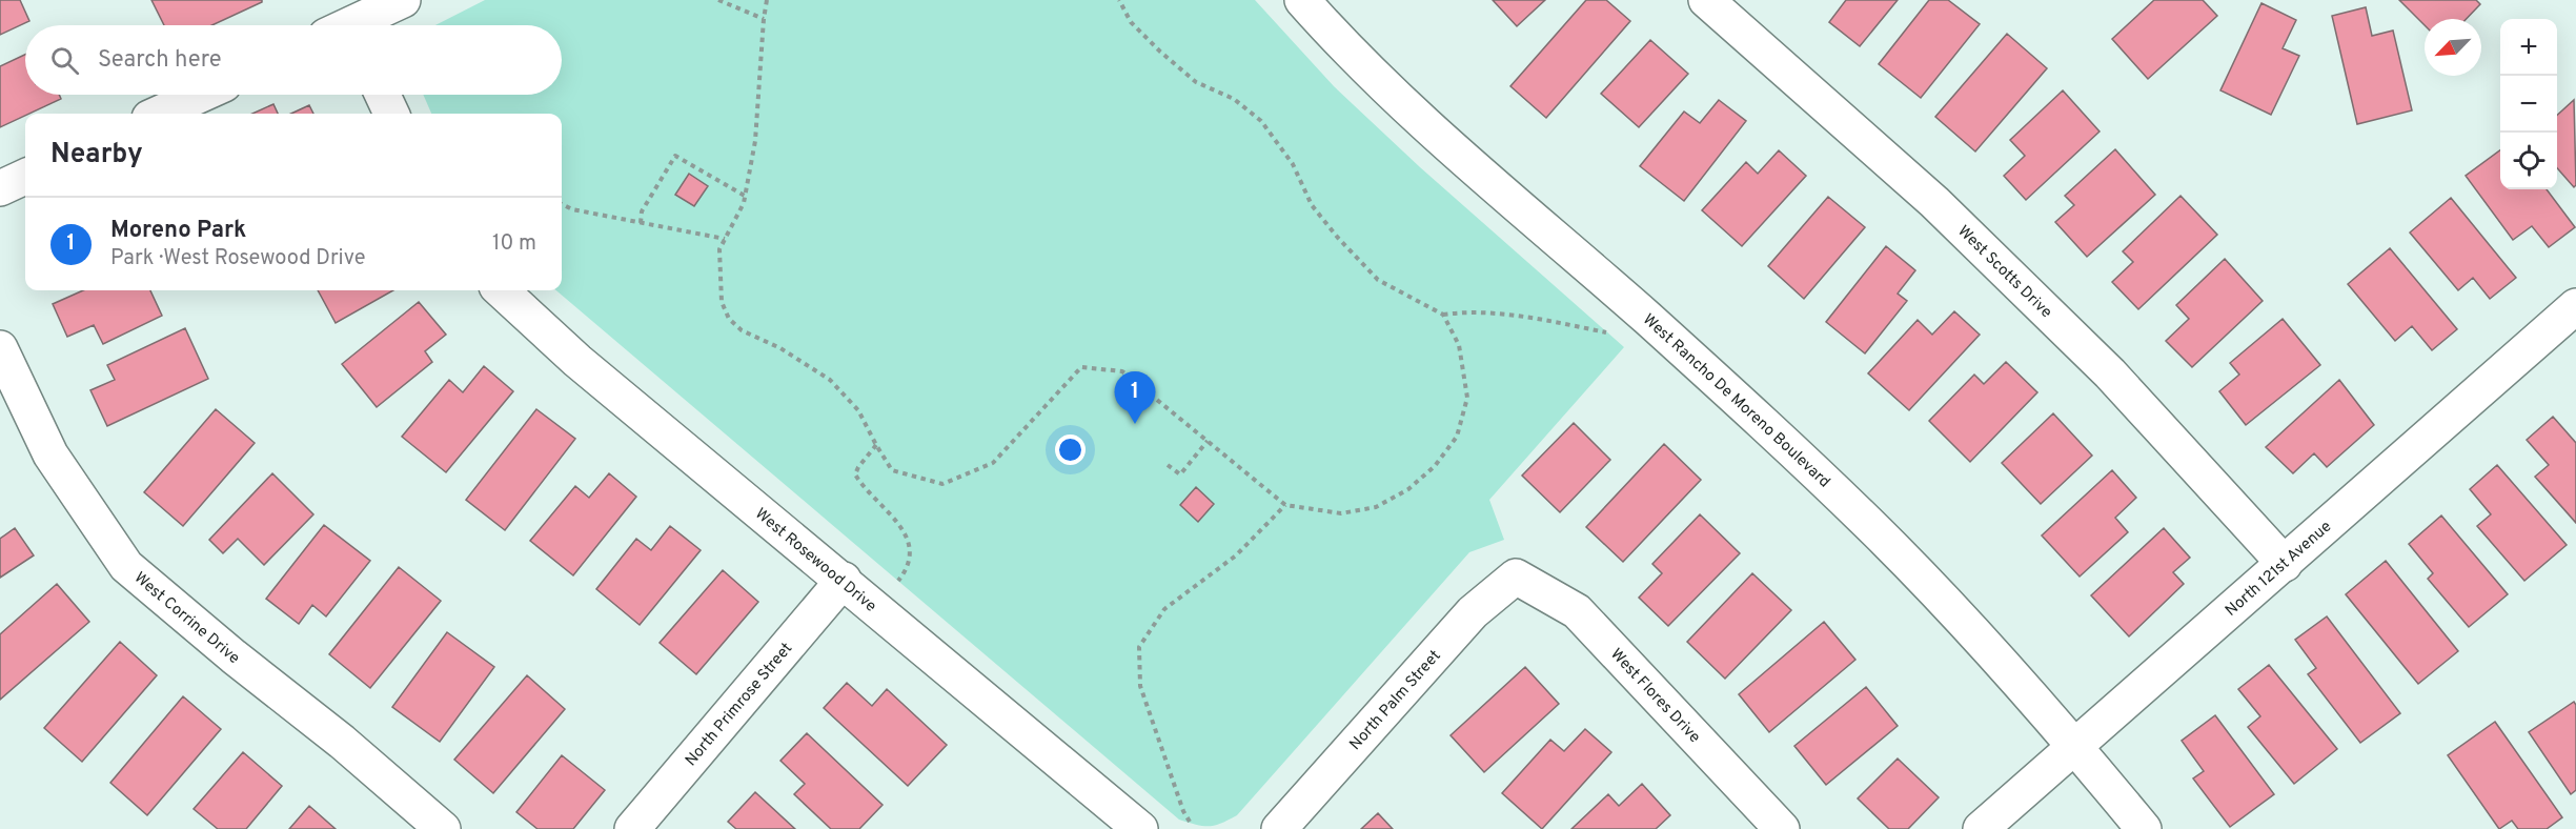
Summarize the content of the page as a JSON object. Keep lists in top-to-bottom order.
{
  "streets": {
    "street": [
      "West Scotts Drive",
      "West Rancho De Moreno Boulevard",
      "West Rosewood Drive",
      "North 121st Avenue",
      "West Corrine Drive",
      "West Flores Drive",
      "North Palm Street",
      "North Primrose Street"
    ]
  },
  "crossings": [
    ["West Scotts Drive", "North 121st Avenue"],
    ["West Rancho De Moreno Boulevard", "North 121st Avenue"],
    ["West Rosewood Drive", "North Primrose Street"],
    ["West Flores Drive", "North Palm Street"]
  ],
  "north": "bottom left",
  "page": {
    "map_buttons": ["+", "−"],
    "search": "Search here",
    "heading": "Nearby",
    "list": [
      {
        "mark": "1",
        "name": "Moreno Park",
        "note": "Park · West Rosewood Drive",
        "value": "10 m"
      }
    ],
    "pins": "1"
  }
}
